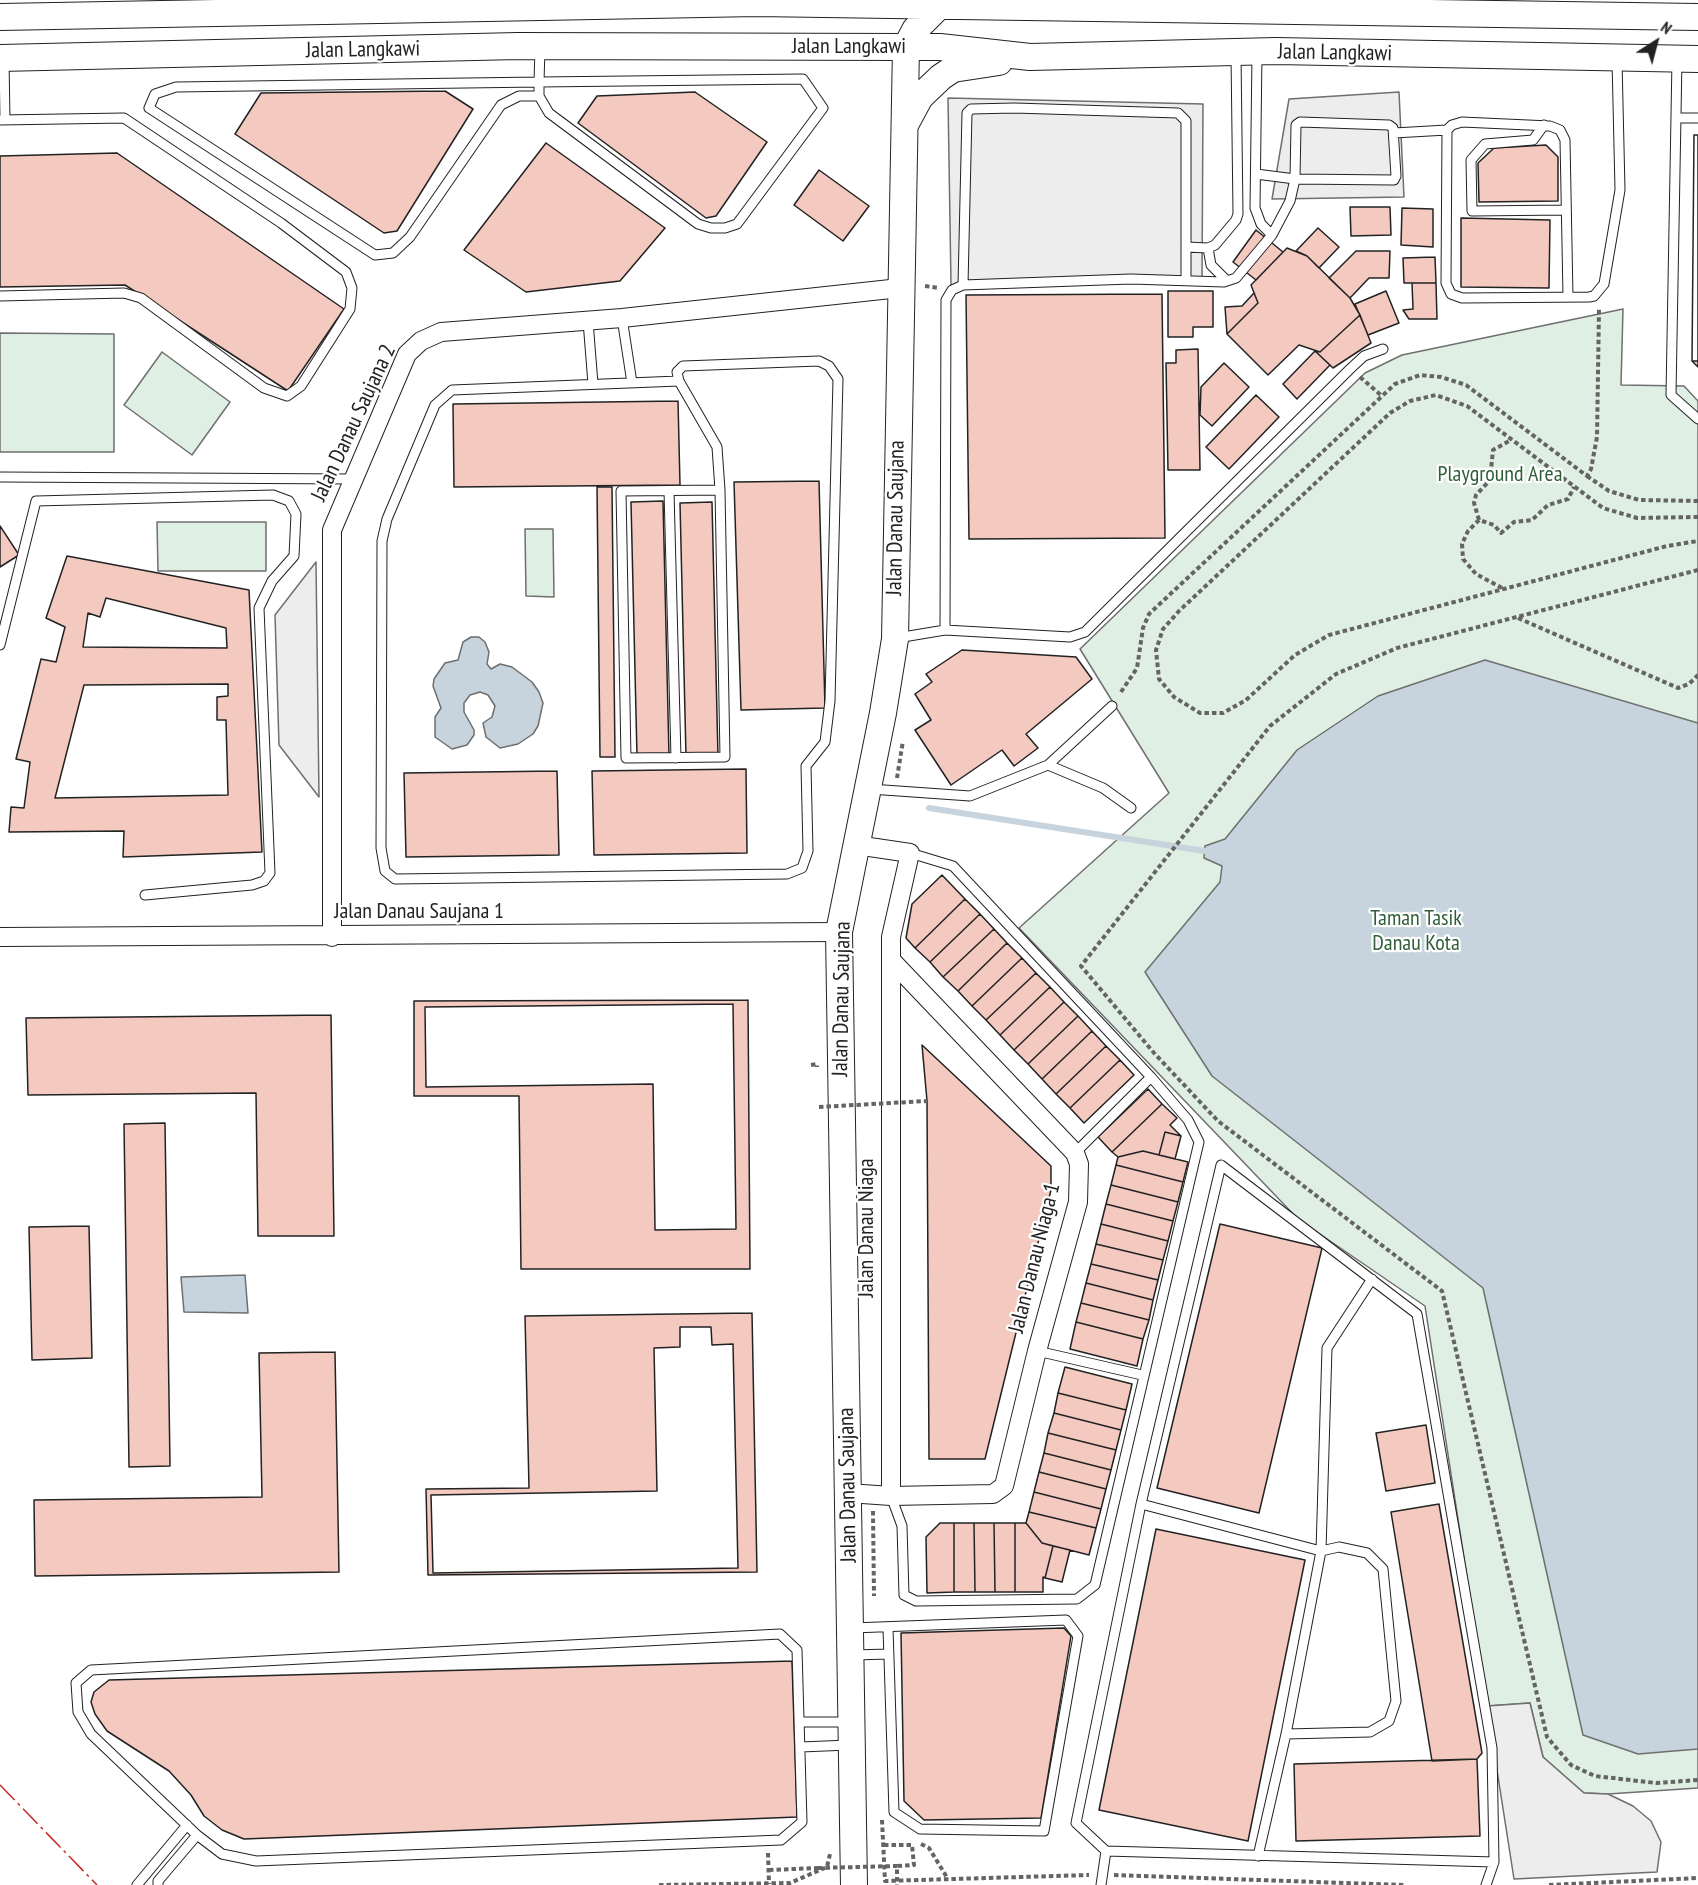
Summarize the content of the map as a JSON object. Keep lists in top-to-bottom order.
{
  "streets": {
    "street": [
      "Jalan Langkawi",
      "Jalan Danau Saujana 2",
      "Jalan Danau Saujana",
      "Jalan Danau Saujana 1",
      "Jalan Danau Niaga",
      "Jalan Danau Niaga 1"
    ]
  },
  "crossings": [
    ["Jalan Langkawi", "Jalan Danau Saujana"],
    ["Jalan Danau Saujana 2", "Jalan Danau Saujana"],
    ["Jalan Danau Saujana 2", "Jalan Danau Saujana 1"],
    ["Jalan Danau Saujana", "Jalan Danau Saujana 1"],
    ["Jalan Danau Saujana", "Jalan Danau Niaga 1"],
    ["Jalan Danau Niaga", "Jalan Danau Niaga 1"]
  ],
  "parks": ["Playground Area", "Taman Tasik Danau Kota"],
  "north": "top right"
}
